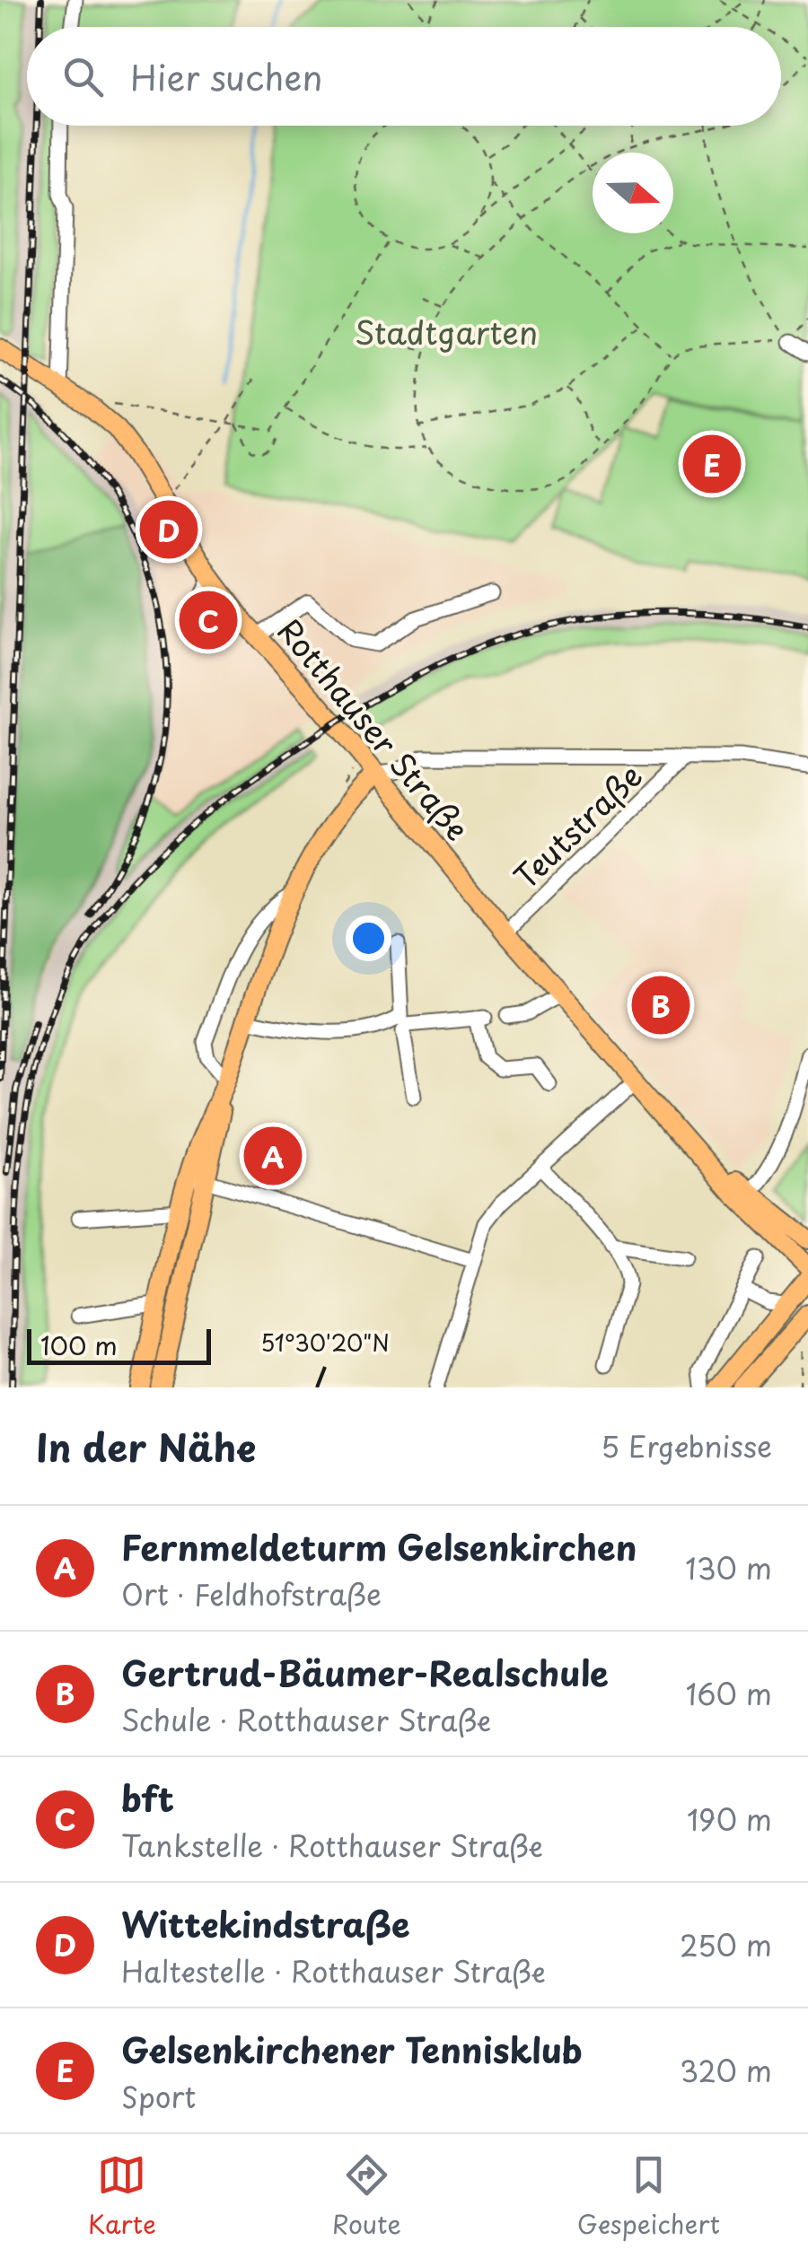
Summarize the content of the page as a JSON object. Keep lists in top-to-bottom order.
{
  "streets": {
    "main road": ["Rotthauser Straße"],
    "street": ["Teutstraße"]
  },
  "crossings": [
    ["Rotthauser Straße", "Teutstraße"]
  ],
  "parks": ["Stadtgarten"],
  "scale_bar": "100 m",
  "north": "right",
  "page": {
    "search": "Hier suchen",
    "pins": [
      "E",
      "D",
      "C",
      "B",
      "A"
    ],
    "scale": "100 m",
    "heading": ["In der Nähe", "5 Ergebnisse"],
    "list": [
      {
        "mark": "A",
        "name": "Fernmeldeturm Gelsenkirchen",
        "note": "Ort · Feldhofstraße",
        "value": "130 m"
      },
      {
        "mark": "B",
        "name": "Gertrud-Bäumer-Realschule",
        "note": "Schule · Rotthauser Straße",
        "value": "160 m"
      },
      {
        "mark": "C",
        "name": "bft",
        "note": "Tankstelle · Rotthauser Straße",
        "value": "190 m"
      },
      {
        "mark": "D",
        "name": "Wittekindstraße",
        "note": "Haltestelle · Rotthauser Straße",
        "value": "250 m"
      },
      {
        "mark": "E",
        "name": "Gelsenkirchener Tennisklub",
        "note": "Sport",
        "value": "320 m"
      }
    ],
    "nav": ["Karte", "Route", "Gespeichert"]
  },
  "coordinates": ["51°30'20\"N"]
}
